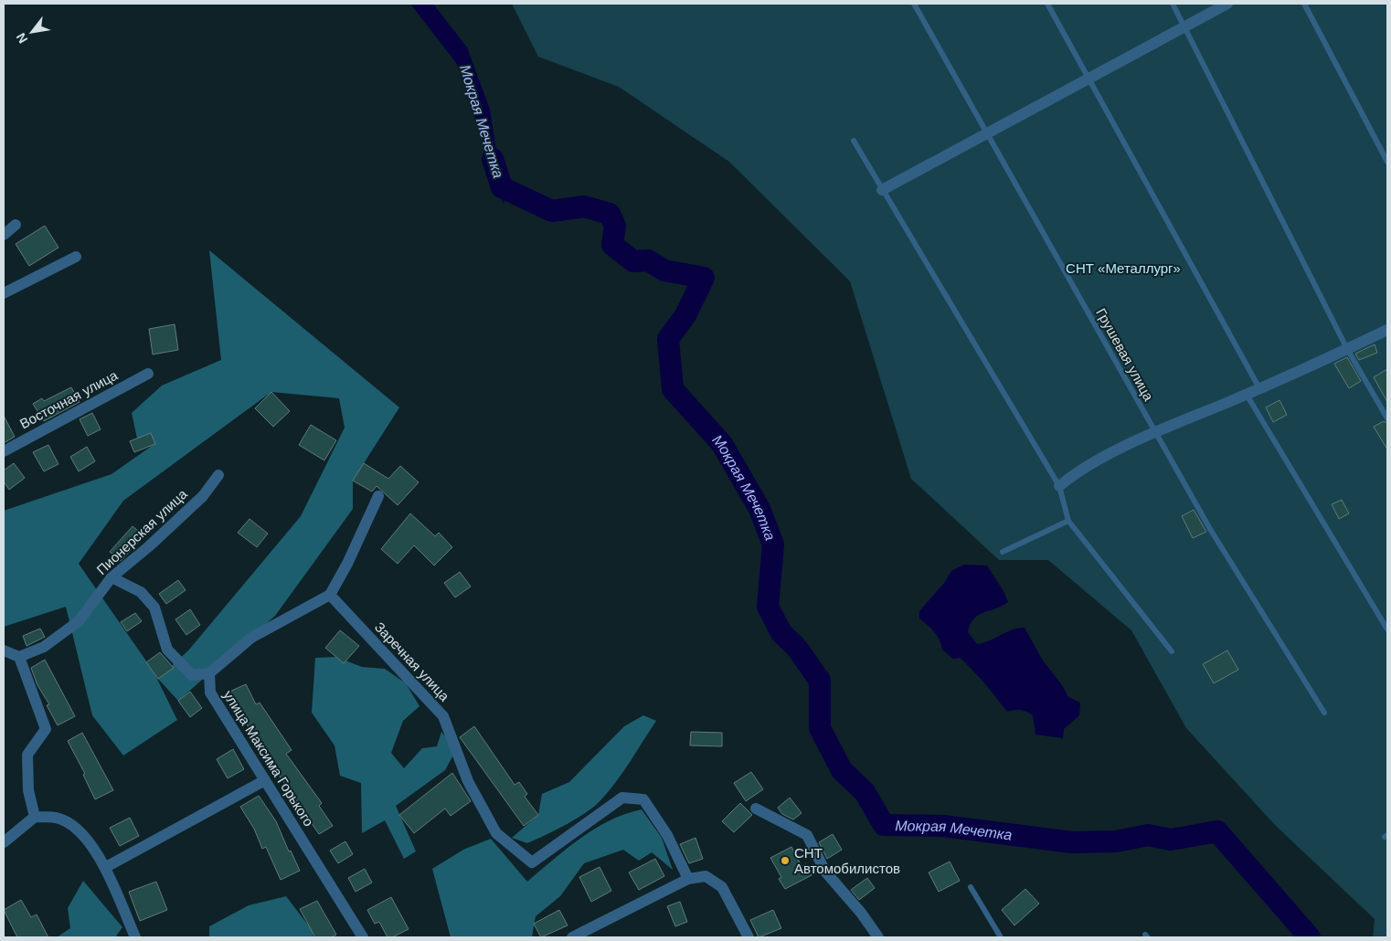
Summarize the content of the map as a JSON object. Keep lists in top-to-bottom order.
{
  "streets": {
    "street": [
      "Восточная улица",
      "Пионерская улица",
      "Заречная улица",
      "улица Максима Горького"
    ],
    "lane": ["Грушевая улица"]
  },
  "water": ["Мокрая Мечетка"],
  "parks": ["СНТ «Металлург»"],
  "places": ["СНТ Автомобилистов"],
  "north": "bottom left"
}
